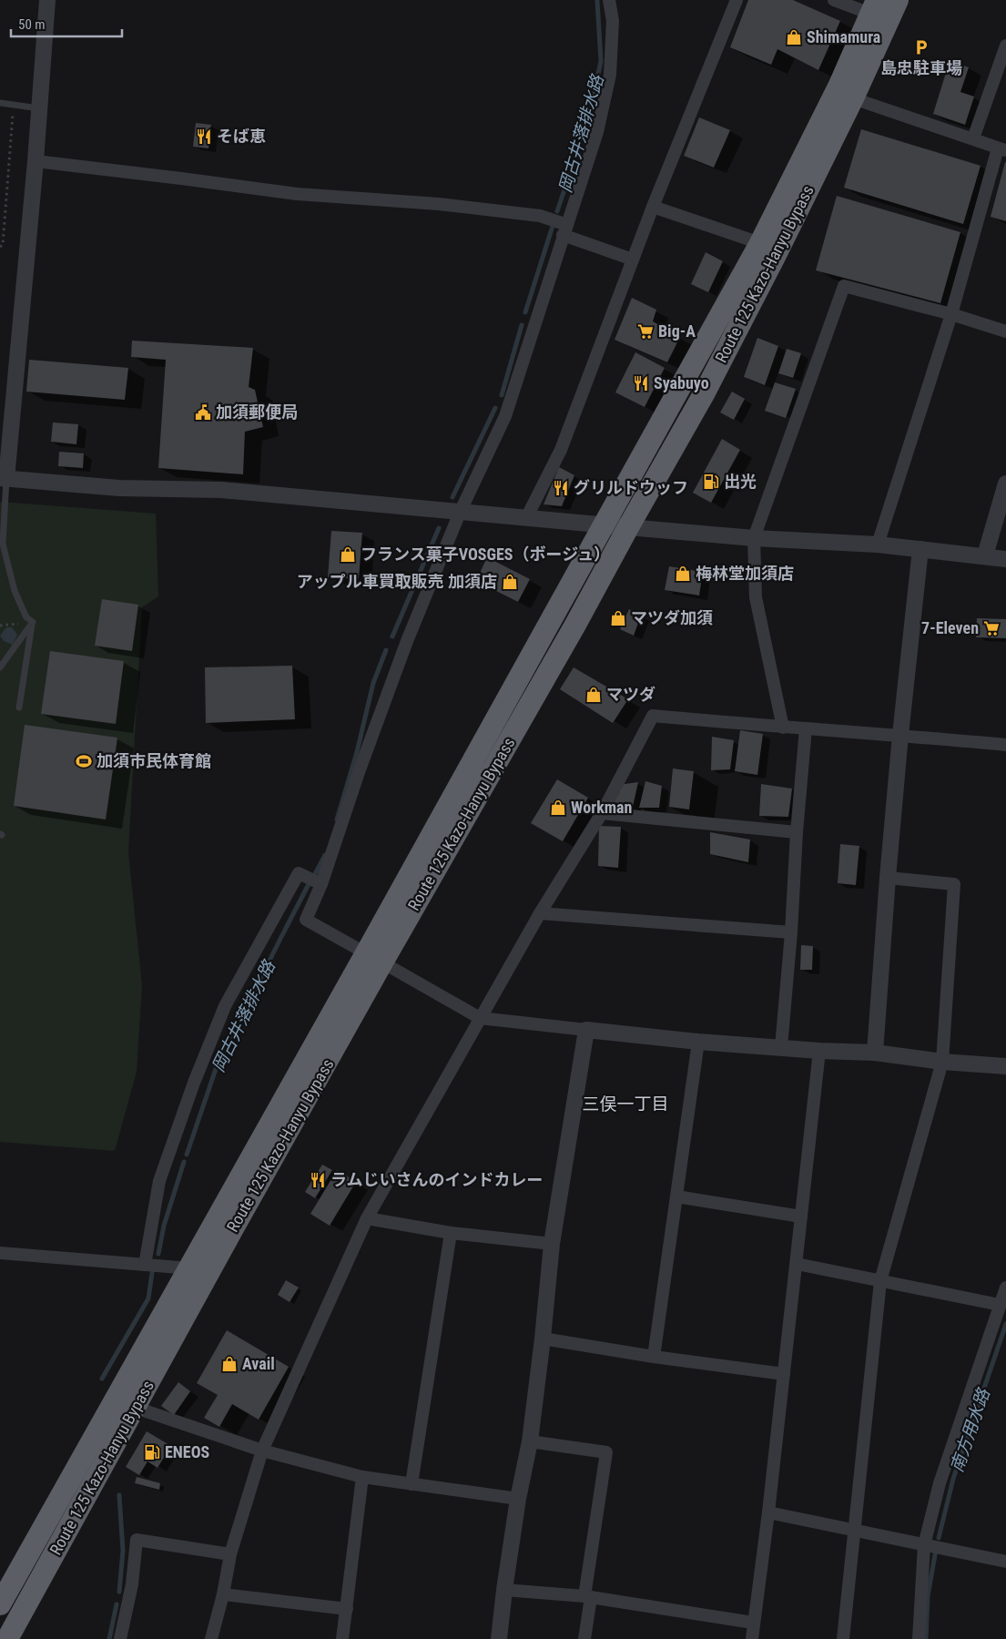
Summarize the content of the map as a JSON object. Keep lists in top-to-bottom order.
{
  "streets": {
    "highway": ["Route 125 Kazo-Hanyu Bypass"]
  },
  "districts": ["三俣一丁目"],
  "water": ["岡古井落排水路", "南方用水路"],
  "places": {
    "shop": [
      "Shimamura",
      "フランス菓子VOSGES（ボージュ）",
      "梅林堂加須店",
      "アップル車買取販売 加須店",
      "マツダ加須",
      "マツダ",
      "Workman",
      "Avail"
    ],
    "parking": ["島忠駐車場"],
    "restaurant": [
      "そば恵",
      "Syabuyo",
      "グリルドウッフ",
      "ラムじいさんのインドカレー"
    ],
    "supermarket": ["Big-A", "7-Eleven"],
    "public building": ["加須郵便局"],
    "fuel station": ["出光", "ENEOS"],
    "sports": ["加須市民体育館"]
  },
  "scale_bar": "50 m"
}
